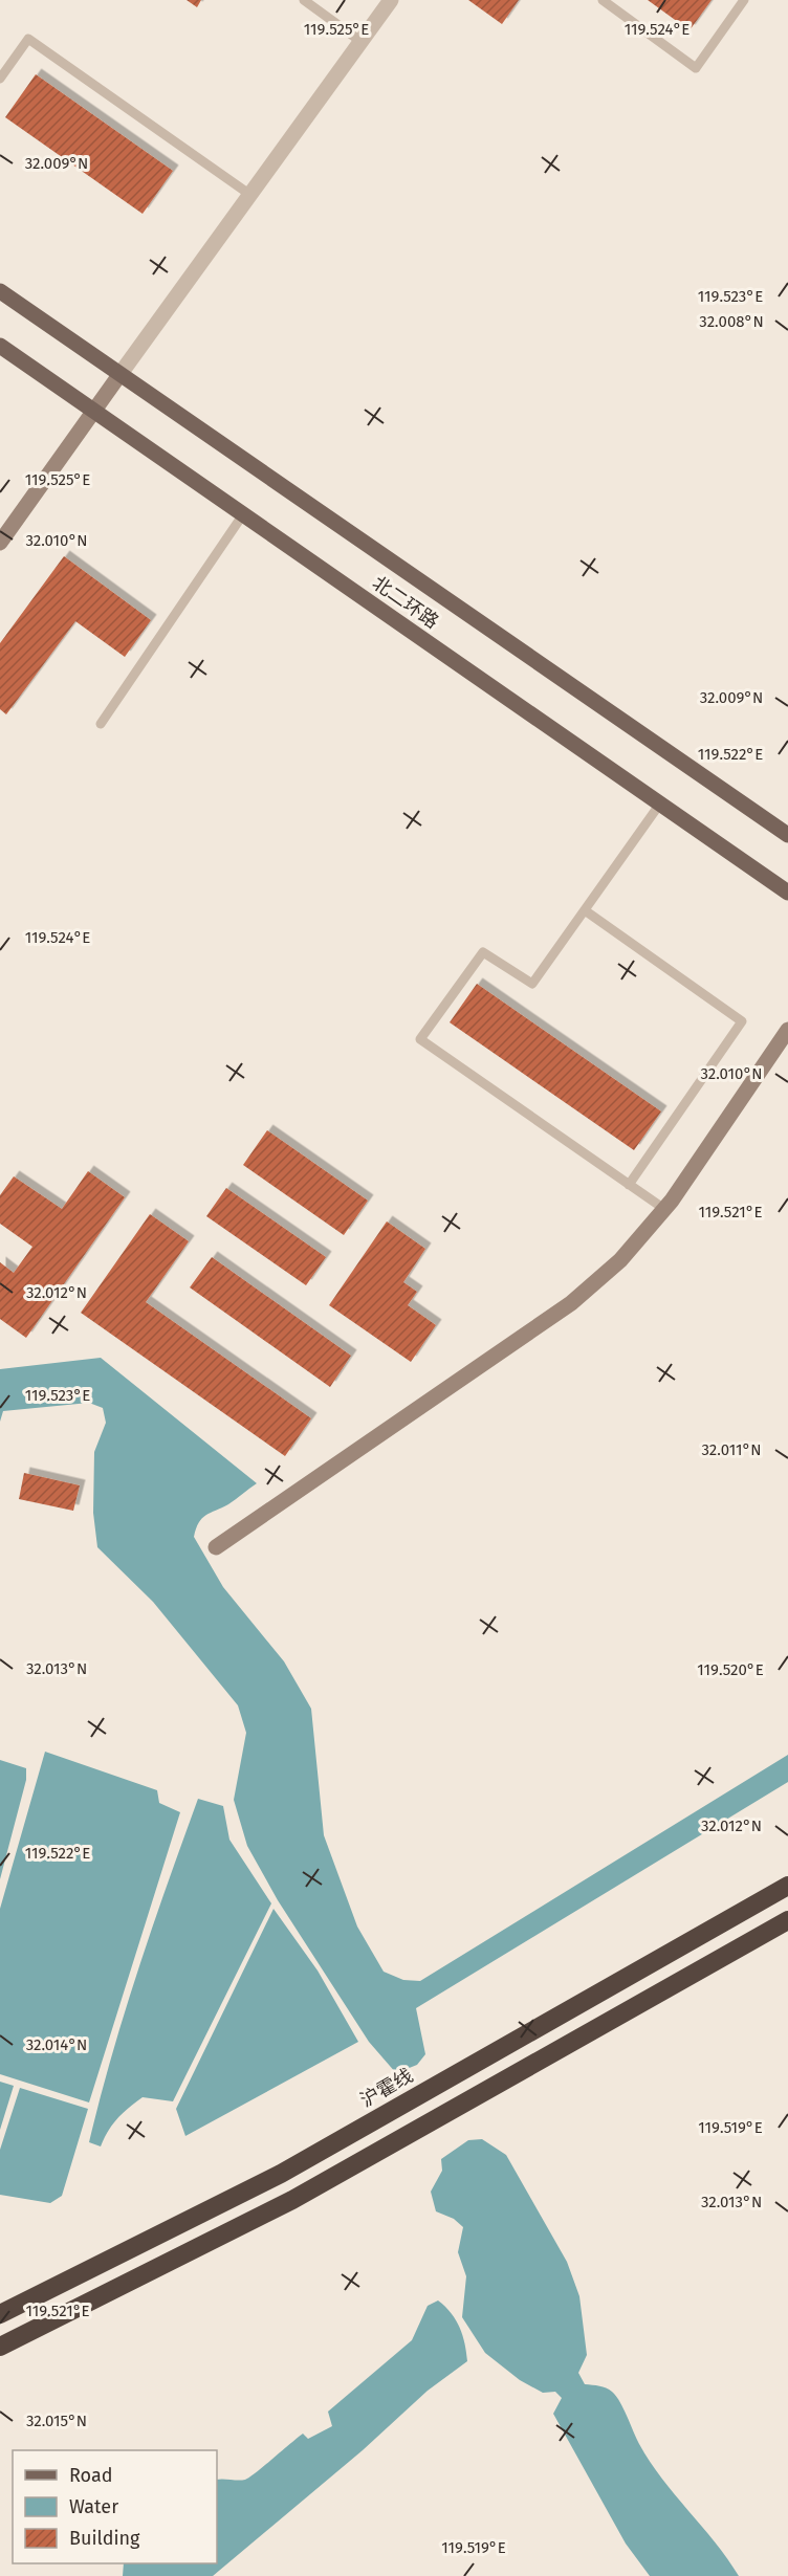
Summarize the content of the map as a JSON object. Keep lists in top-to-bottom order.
{
  "streets": {
    "highway": ["沪霍线"],
    "main road": ["北二环路"]
  },
  "legend": ["Road", "Water", "Building"],
  "coordinates": [
    "119.525°E",
    "119.524°E",
    "32.009°N",
    "119.523°E",
    "32.008°N",
    "32.010°N",
    "119.522°E",
    "119.521°E",
    "32.012°N",
    "32.011°N",
    "32.013°N",
    "119.520°E",
    "32.014°N",
    "119.519°E",
    "32.015°N"
  ]
}
